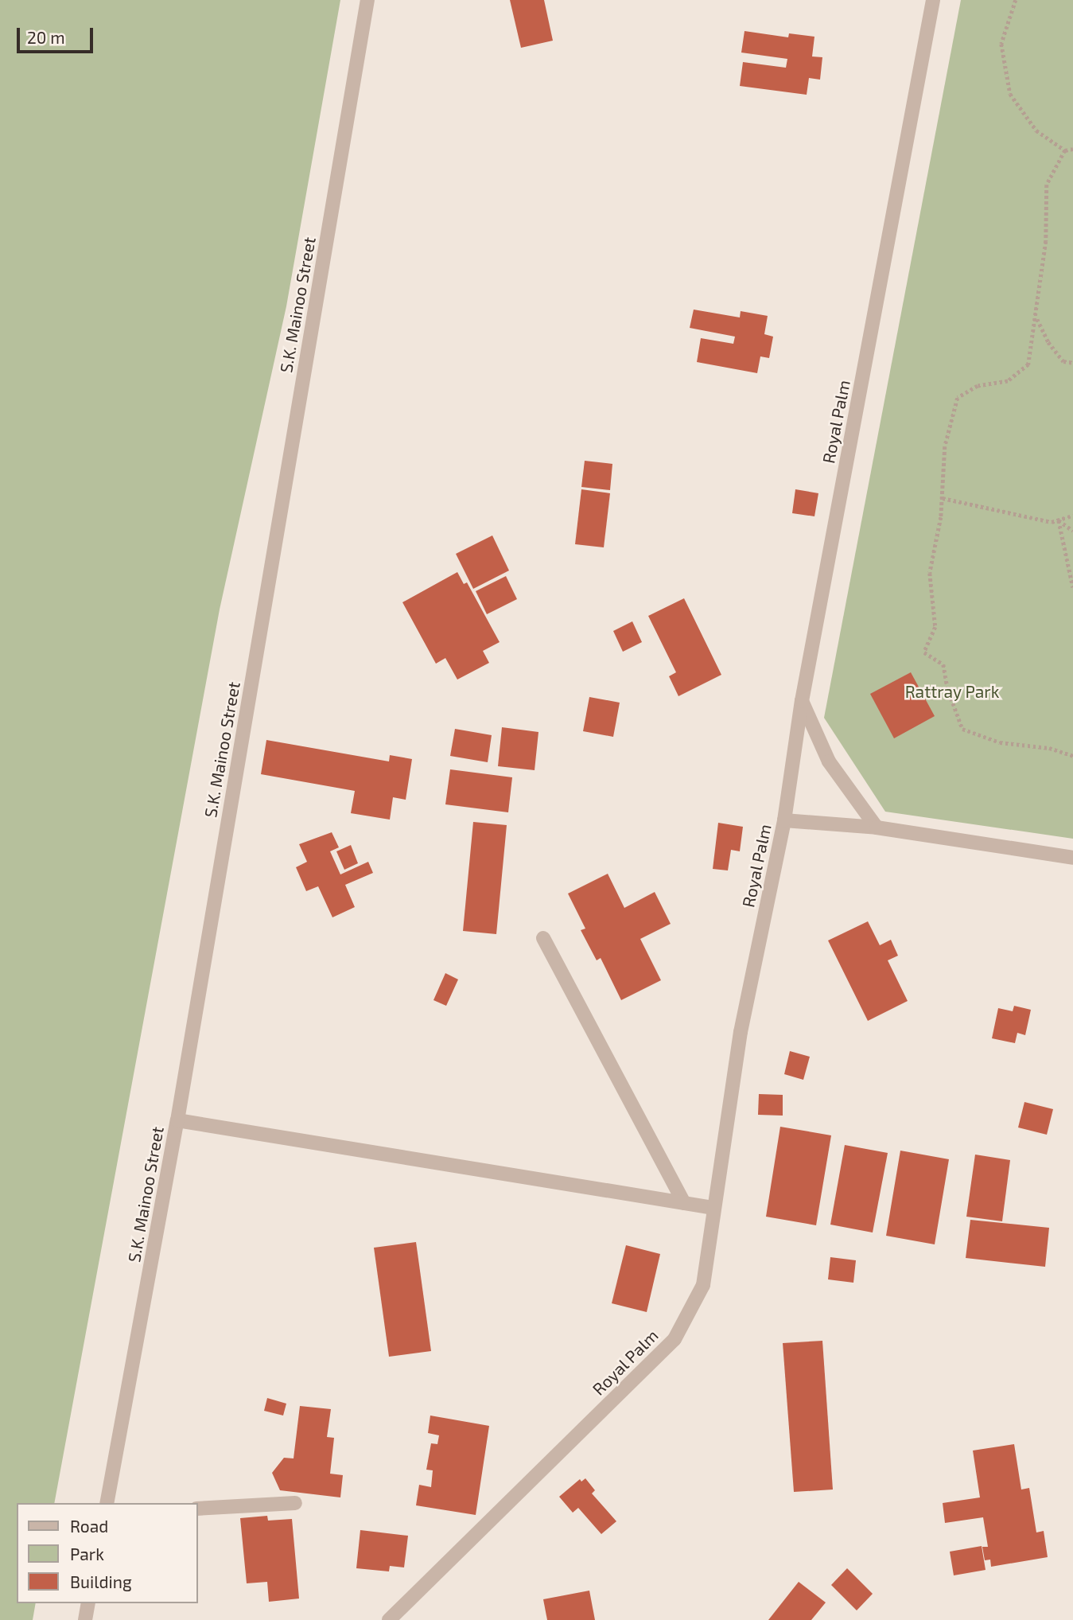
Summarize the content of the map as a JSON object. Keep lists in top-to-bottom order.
{
  "streets": {
    "street": ["S.K. Mainoo Street", "Royal Palm"]
  },
  "parks": ["Rattray Park"],
  "legend": ["Road", "Park", "Building"],
  "scale_bar": "20 m"
}
